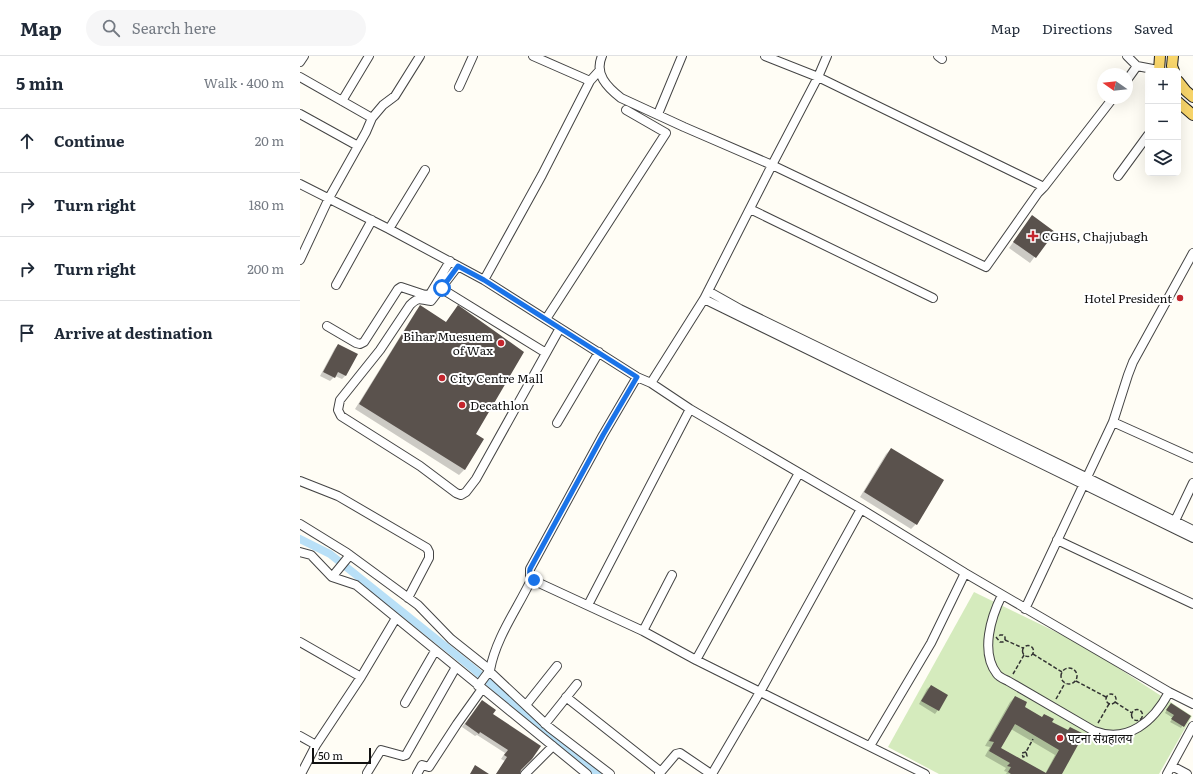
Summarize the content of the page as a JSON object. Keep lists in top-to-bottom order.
{
  "places": {
    "health": ["CGHS, Chajjubagh"],
    "other": [
      "Hotel President",
      "Bihar Muesuem of Wax",
      "City Centre Mall",
      "Decathlon",
      "पटना संग्रहालय"
    ]
  },
  "scale_bar": "50 m",
  "north": "left",
  "page": {
    "header": "Map",
    "search": "Search here",
    "nav": ["Map", "Directions", "Saved"],
    "heading": ["5 min", "Walk · 400 m"],
    "map_buttons": ["+", "−"],
    "list": [
      ["Continue", "20 m"],
      ["Turn right", "180 m"],
      ["Turn right", "200 m"],
      "Arrive at destination"
    ],
    "scale": "50 m"
  }
}
